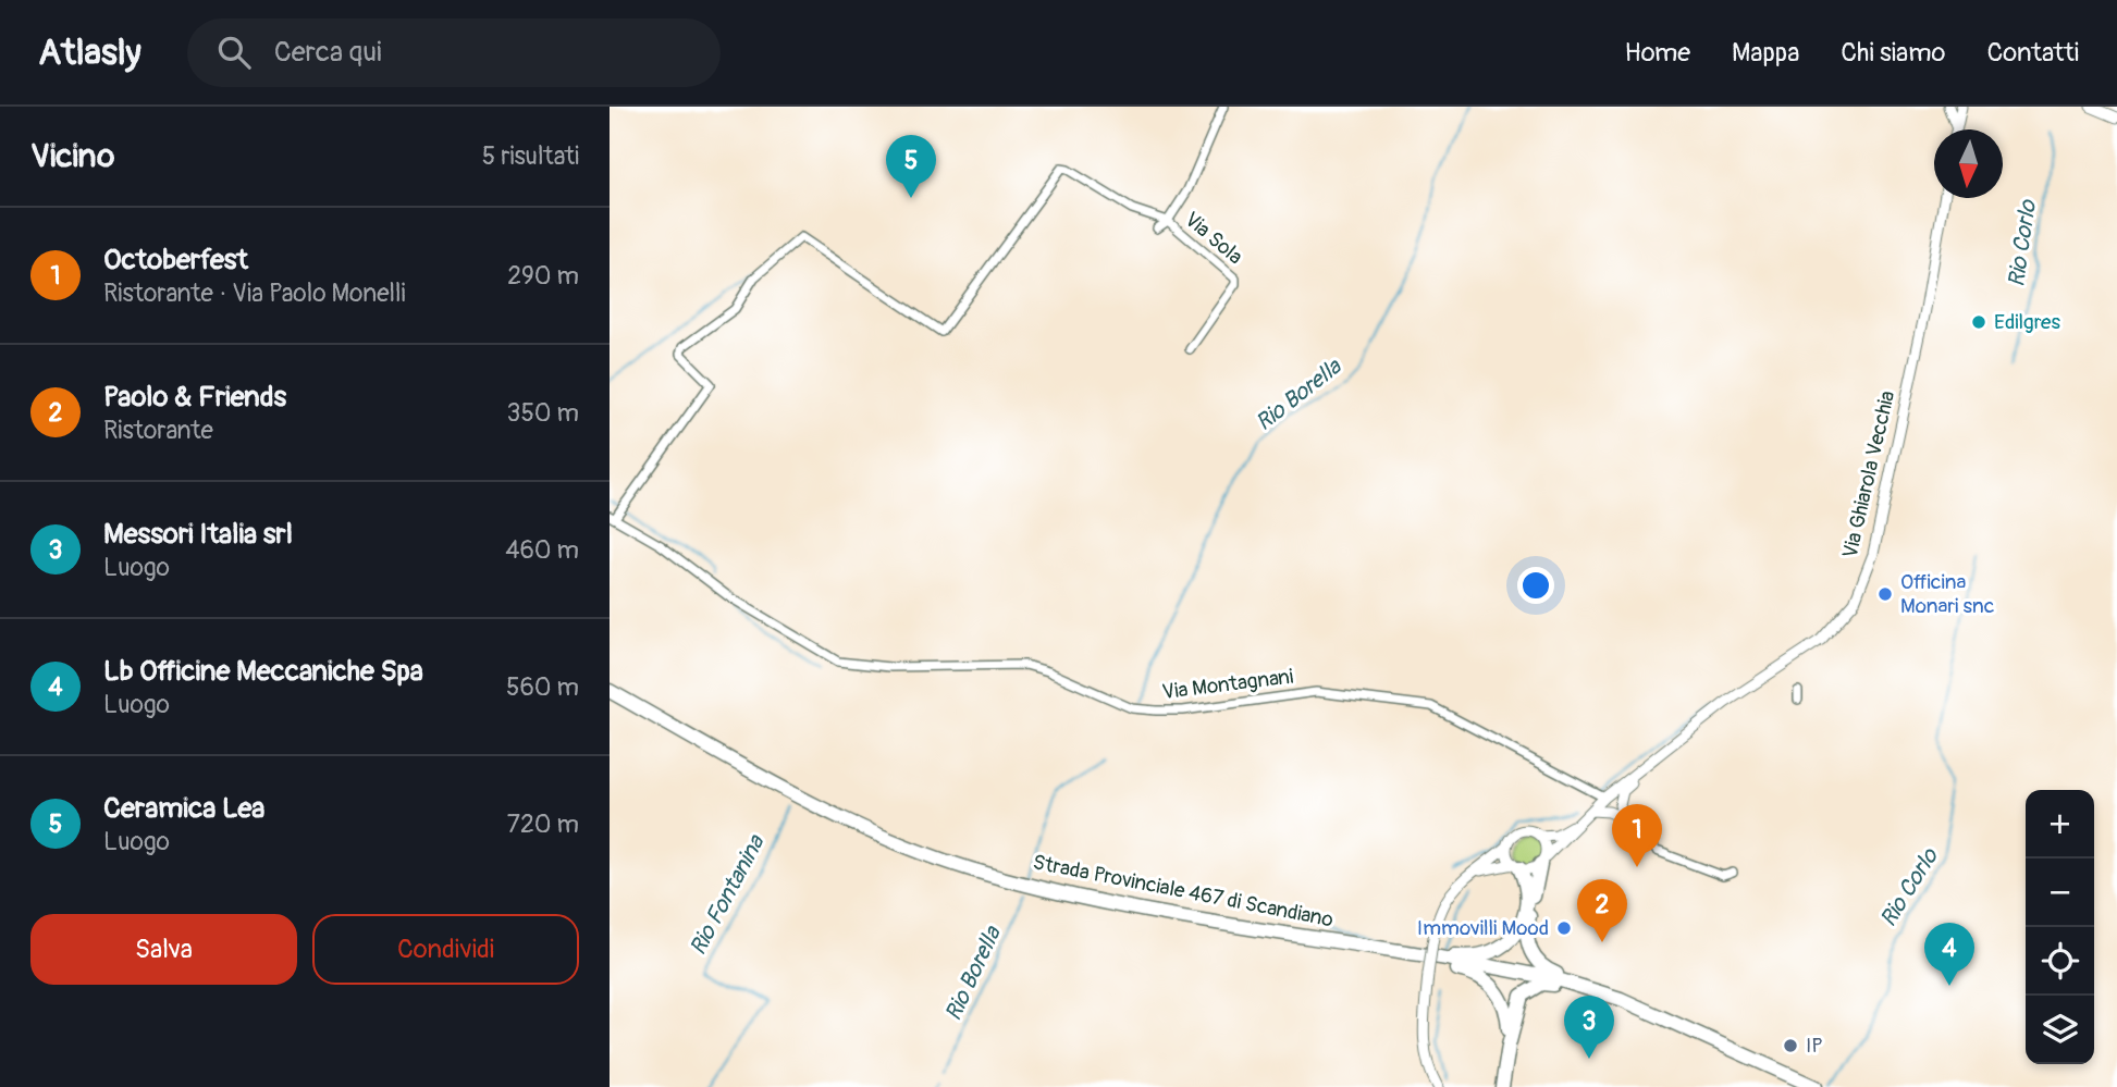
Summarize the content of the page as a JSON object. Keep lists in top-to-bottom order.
{
  "streets": {
    "highway": ["Strada Provinciale 467 di Scandiano"],
    "street": ["Via Sola", "Via Ghiarola Vecchia", "Via Montagnani"]
  },
  "crossings": [
    ["Via Ghiarola Vecchia", "Via Montagnani"]
  ],
  "water": ["Rio Corlo", "Rio Borella", "Rio Fontanina"],
  "places": [
    "Edilgres",
    "Officina Monari snc",
    "Immovilli Mood",
    "IP"
  ],
  "north": "bottom",
  "page": {
    "header": "Atlasly",
    "search": "Cerca qui",
    "nav": [
      "Home",
      "Mappa",
      "Chi siamo",
      "Contatti"
    ],
    "heading": ["Vicino", "5 risultati"],
    "pins": [
      "5",
      "1",
      "2",
      "4",
      "3"
    ],
    "list": [
      {
        "mark": "1",
        "name": "Octoberfest",
        "note": "Ristorante · Via Paolo Monelli",
        "value": "290 m"
      },
      {
        "mark": "2",
        "name": "Paolo & Friends",
        "note": "Ristorante",
        "value": "350 m"
      },
      {
        "mark": "3",
        "name": "Messori Italia srl",
        "note": "Luogo",
        "value": "460 m"
      },
      {
        "mark": "4",
        "name": "Lb Officine Meccaniche Spa",
        "note": "Luogo",
        "value": "560 m"
      },
      {
        "mark": "5",
        "name": "Ceramica Lea",
        "note": "Luogo",
        "value": "720 m"
      }
    ],
    "map_buttons": ["+", "−"],
    "buttons": ["Salva", "Condividi"]
  }
}
